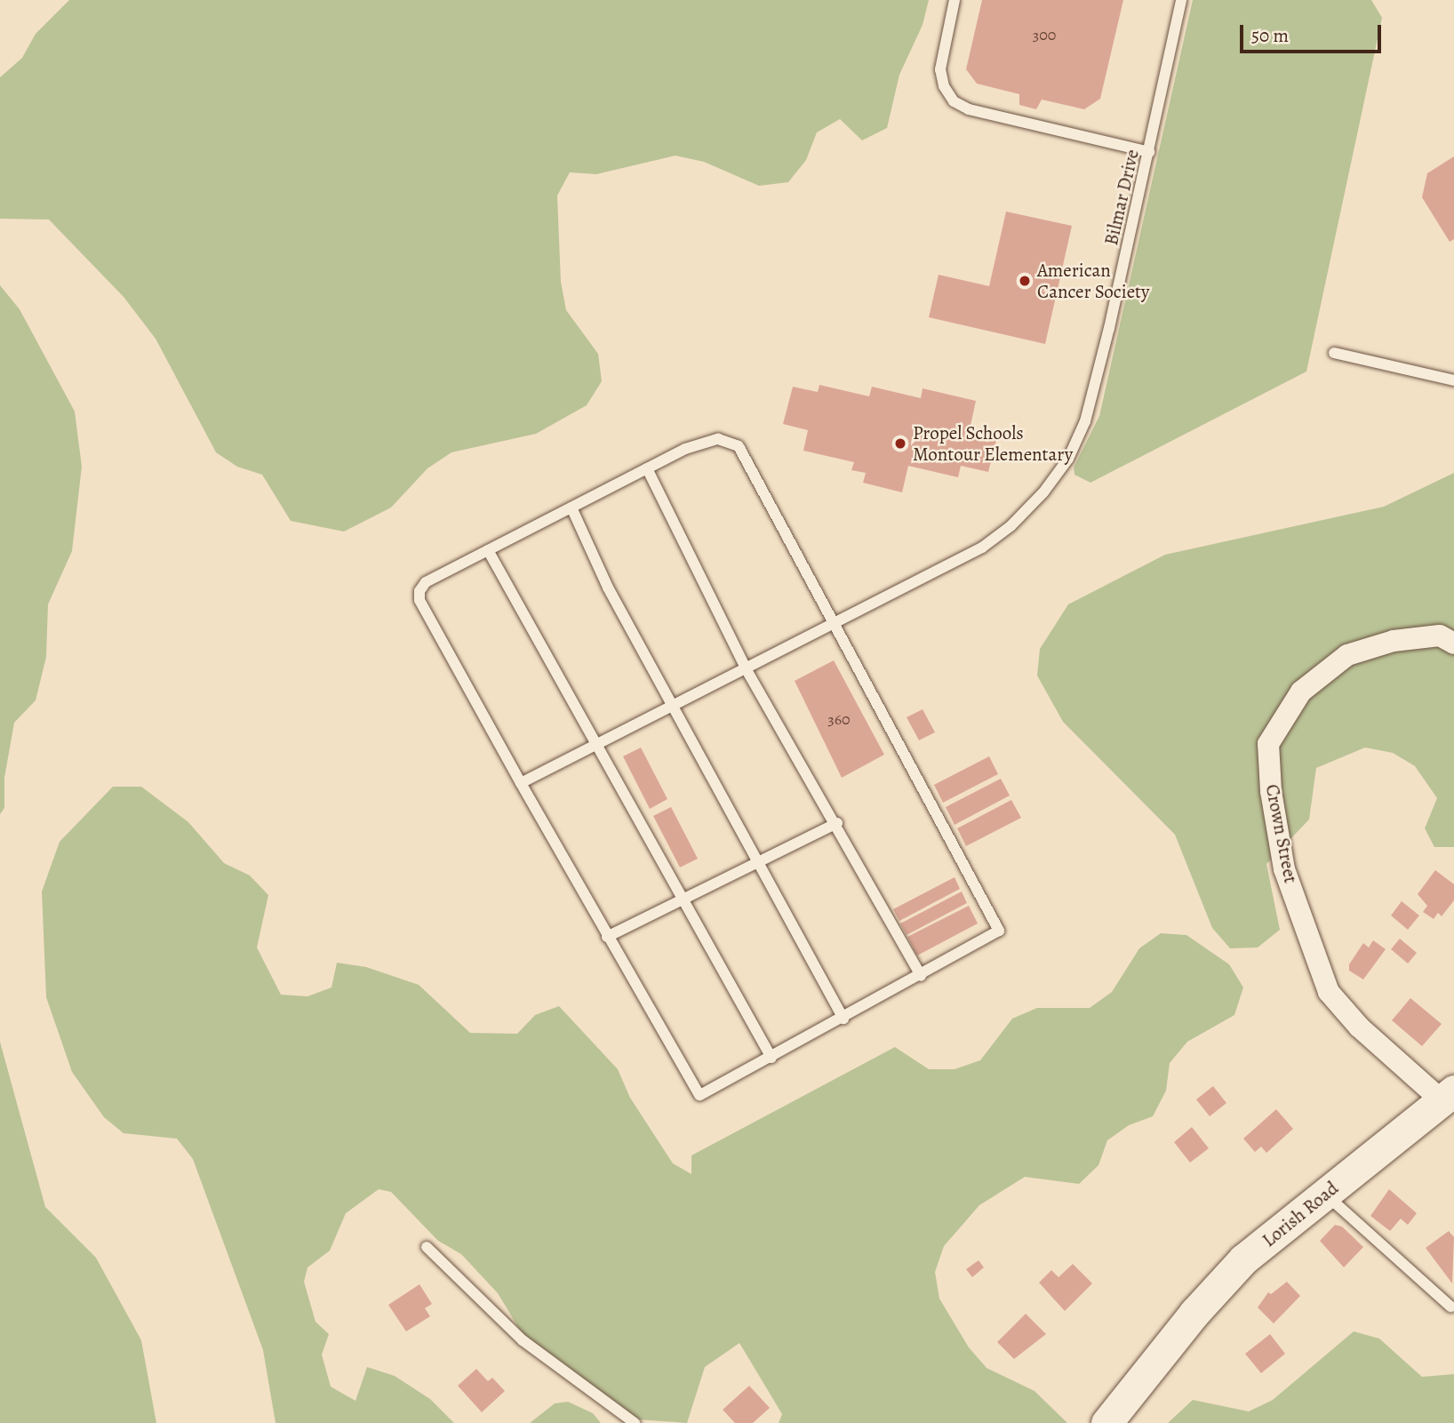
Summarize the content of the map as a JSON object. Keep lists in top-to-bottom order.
{
  "streets": {
    "street": ["Crown Street", "Lorish Road"],
    "lane": ["Bilmar Drive"]
  },
  "crossings": [
    ["Crown Street", "Lorish Road"]
  ],
  "places": ["American Cancer Society", "Propel Schools Montour Elementary"],
  "house_numbers": ["300", "360"],
  "scale_bar": "50 m"
}
